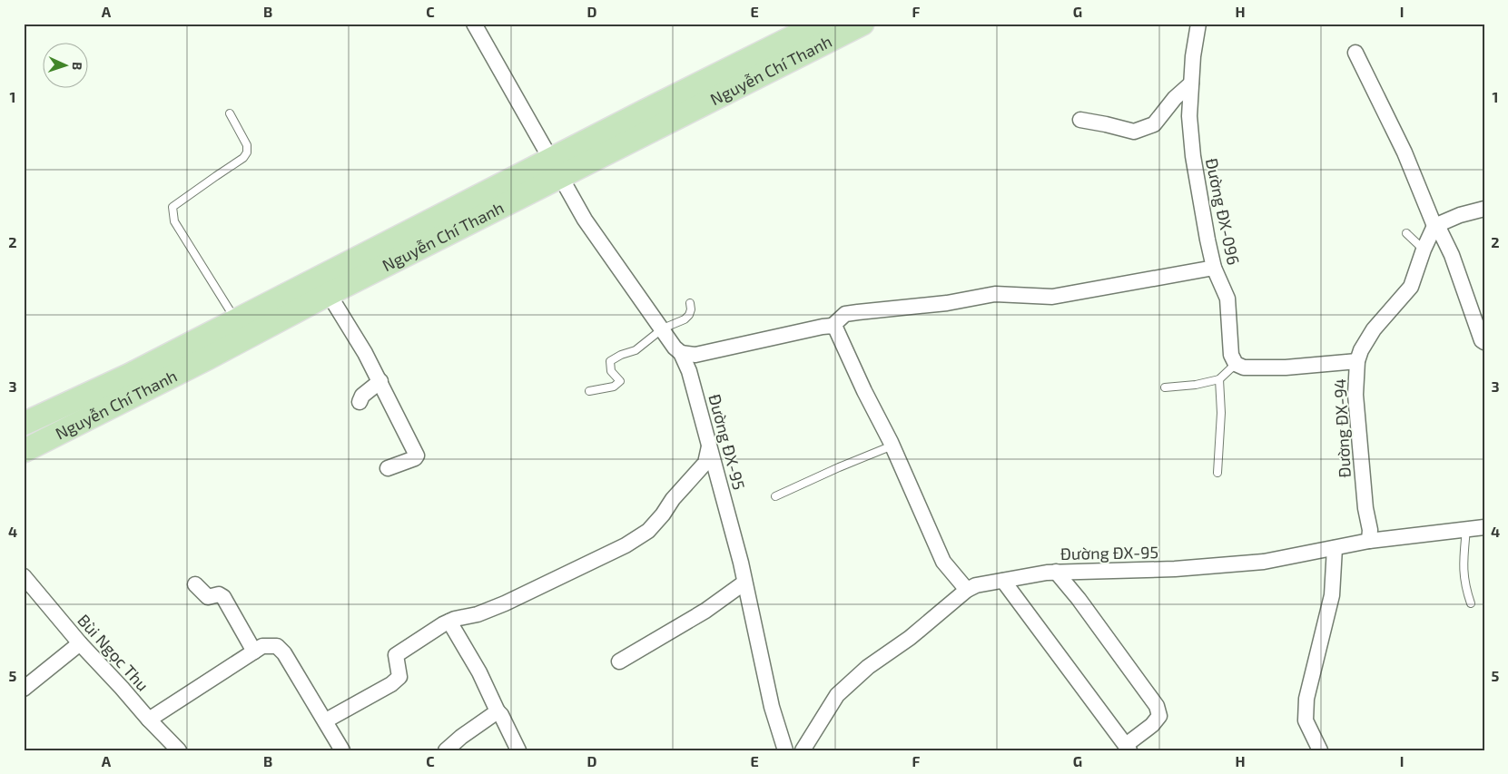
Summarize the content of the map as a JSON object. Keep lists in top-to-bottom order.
{
  "streets": {
    "main road": ["Nguyễn Chí Thanh"],
    "street": [
      "Đường ĐX-096",
      "Đường ĐX-94",
      "Đường ĐX-95",
      "Bùi Ngọc Thu"
    ]
  },
  "crossings": [
    ["Nguyễn Chí Thanh", "Đường ĐX-95"],
    ["Đường ĐX-94", "Đường ĐX-95"]
  ],
  "north": "right",
  "grid": {
    "columns": [
      "A",
      "B",
      "C",
      "D",
      "E",
      "F",
      "G",
      "H",
      "I"
    ],
    "rows": [
      "1",
      "2",
      "3",
      "4",
      "5"
    ]
  }
}
